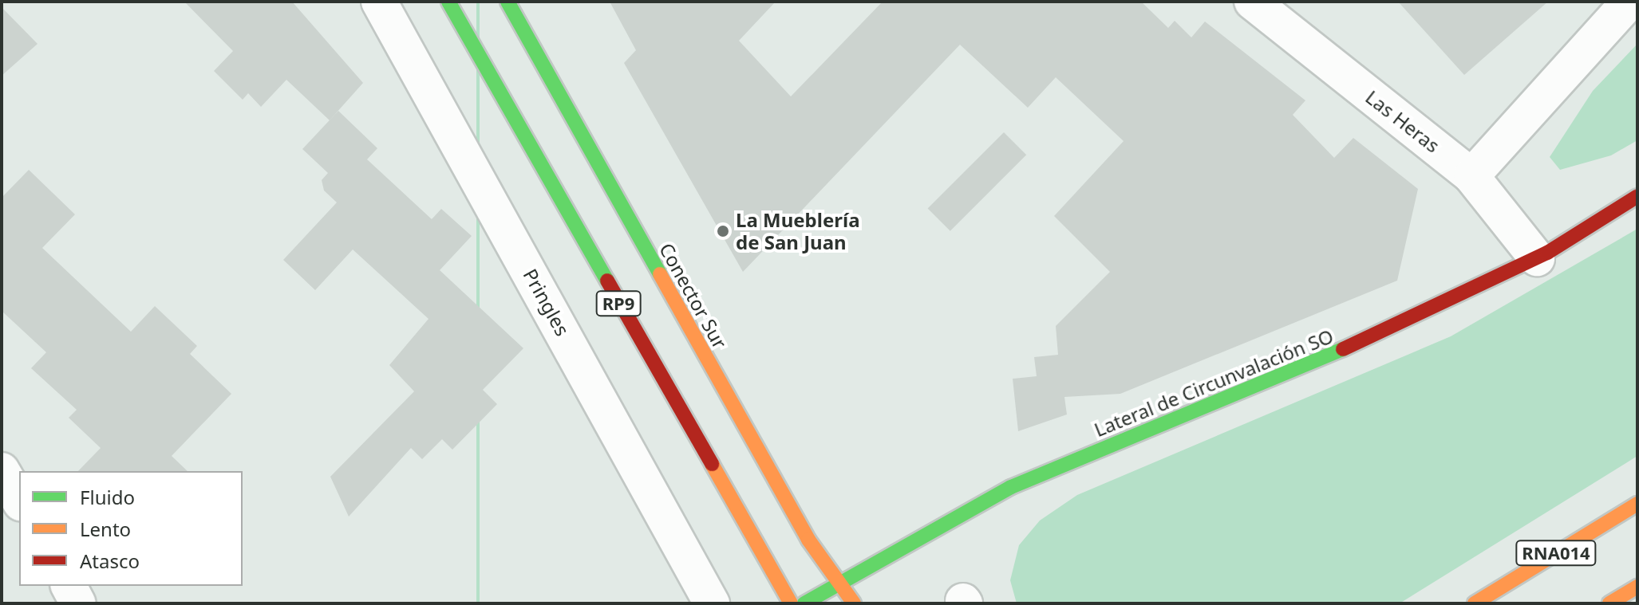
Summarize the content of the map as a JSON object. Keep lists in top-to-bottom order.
{
  "streets": {
    "main road": [
      "Conector Sur",
      "RP9",
      "Lateral de Circunvalación SO",
      "RNA014"
    ],
    "street": ["Las Heras", "Pringles"]
  },
  "crossings": [
    ["Las Heras", "Lateral de Circunvalación SO"],
    ["Conector Sur", "Lateral de Circunvalación SO"]
  ],
  "places": ["La Mueblería de San Juan"],
  "legend": ["Fluido", "Lento", "Atasco"]
}
